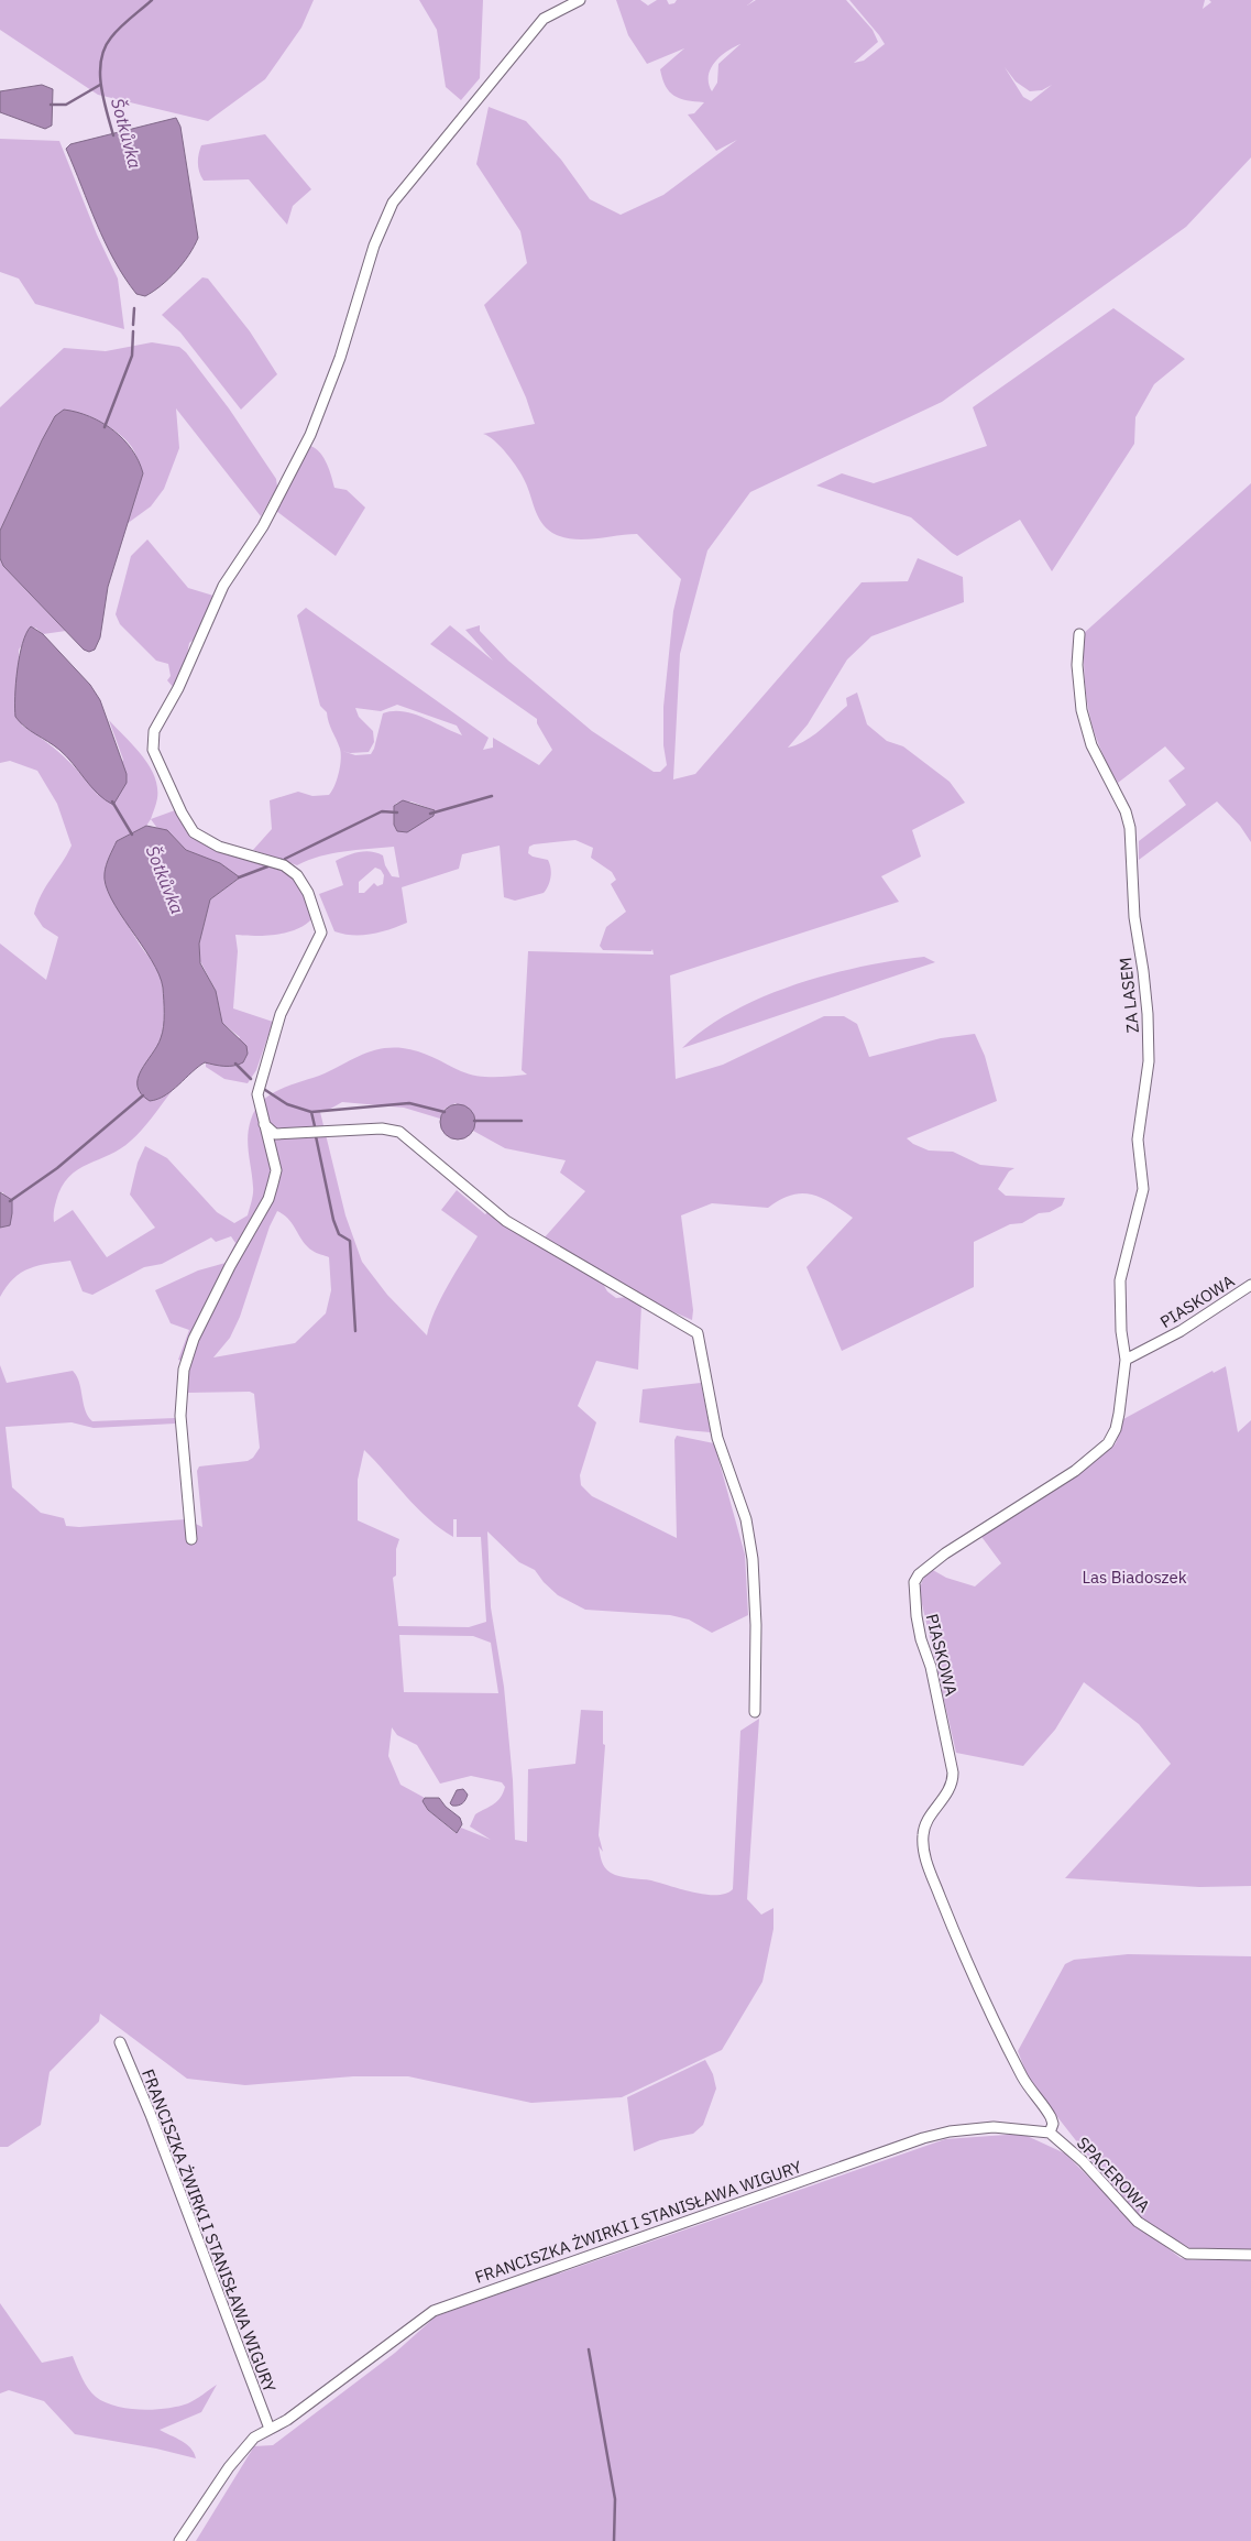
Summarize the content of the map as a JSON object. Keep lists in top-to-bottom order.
{
  "streets": {
    "street": [
      "ZA LASEM",
      "PIASKOWA",
      "SPACEROWA",
      "FRANCISZKA ŻWIRKI I STANISŁAWA WIGURY"
    ]
  },
  "crossings": [
    ["ZA LASEM", "PIASKOWA"],
    ["PIASKOWA", "SPACEROWA"],
    ["PIASKOWA", "FRANCISZKA ŻWIRKI I STANISŁAWA WIGURY"],
    ["SPACEROWA", "FRANCISZKA ŻWIRKI I STANISŁAWA WIGURY"]
  ],
  "water": ["Šotkůvka"],
  "parks": ["Las Biadoszek"]
}
